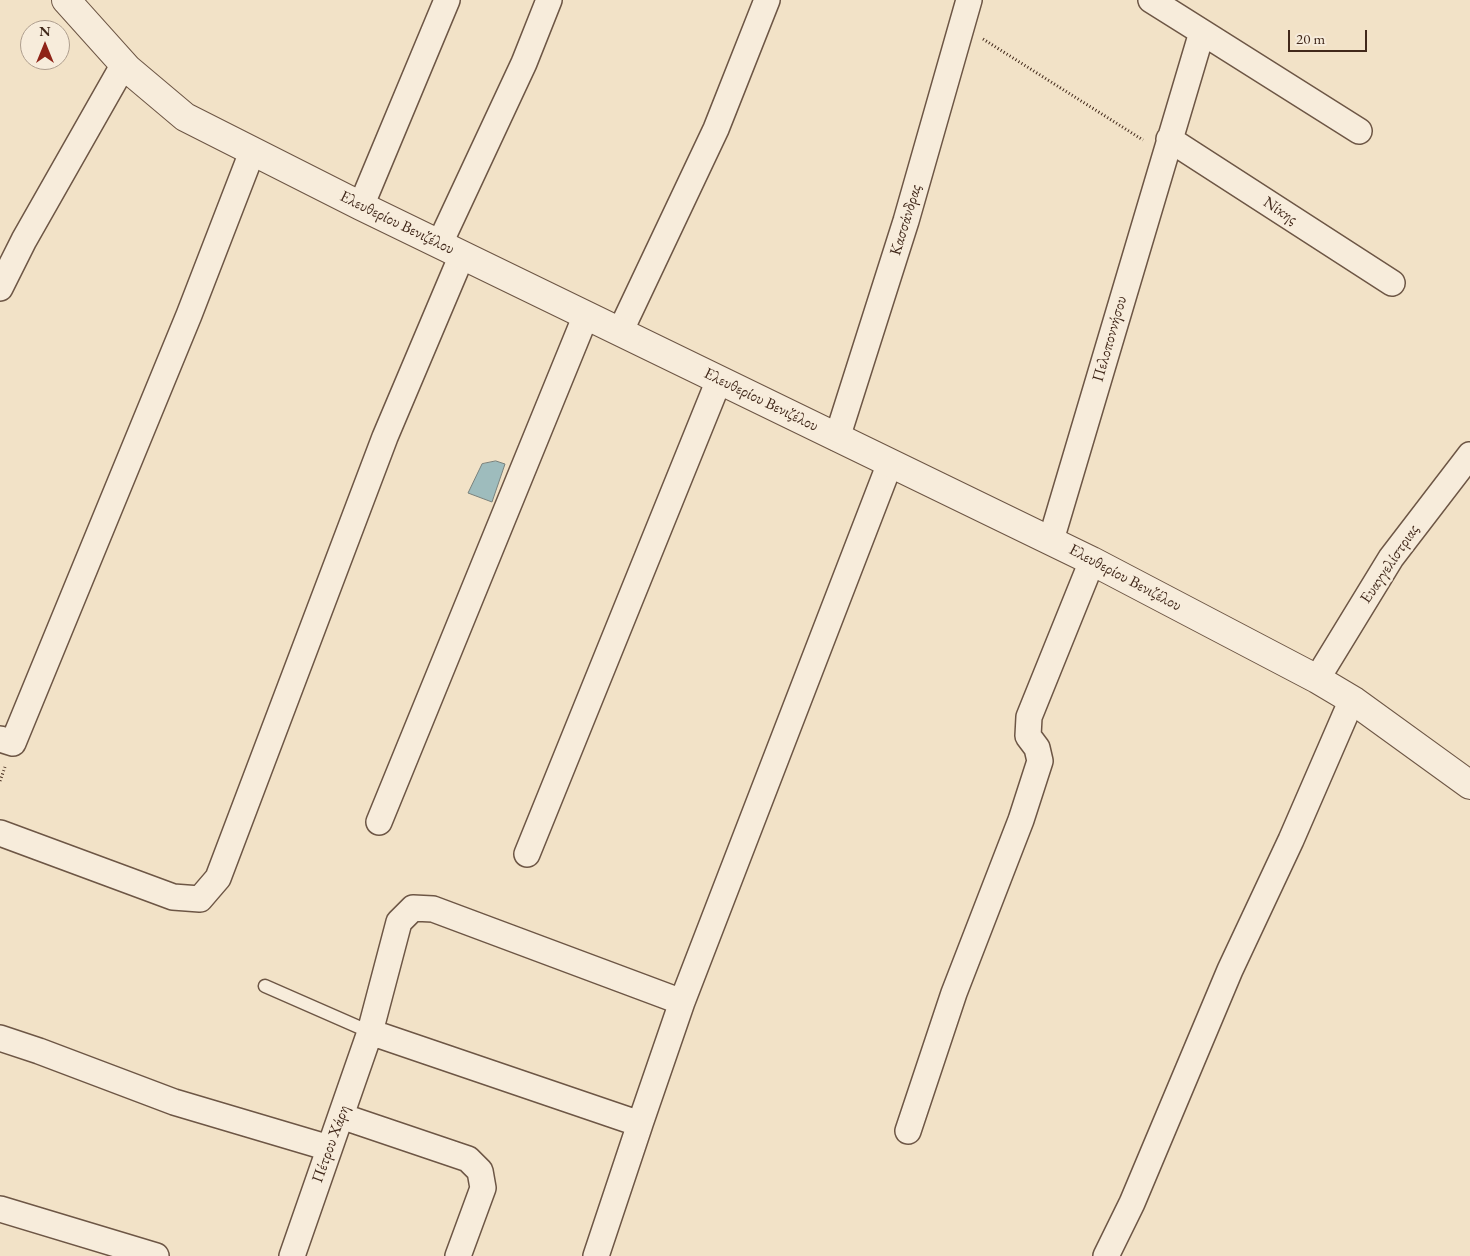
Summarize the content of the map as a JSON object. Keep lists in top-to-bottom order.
{
  "streets": {
    "street": [
      "Νίκης",
      "Κασσάνδρας",
      "Ελευθερίου Βενιζέλου",
      "Πελοποννήσου",
      "Ευαγγελίστριας",
      "Πέτρου Χάρη"
    ]
  },
  "crossings": [
    ["Νίκης", "Πελοποννήσου"],
    ["Κασσάνδρας", "Ελευθερίου Βενιζέλου"],
    ["Ελευθερίου Βενιζέλου", "Πελοποννήσου"],
    ["Ελευθερίου Βενιζέλου", "Ευαγγελίστριας"]
  ],
  "scale_bar": "20 m",
  "north": "top"
}
